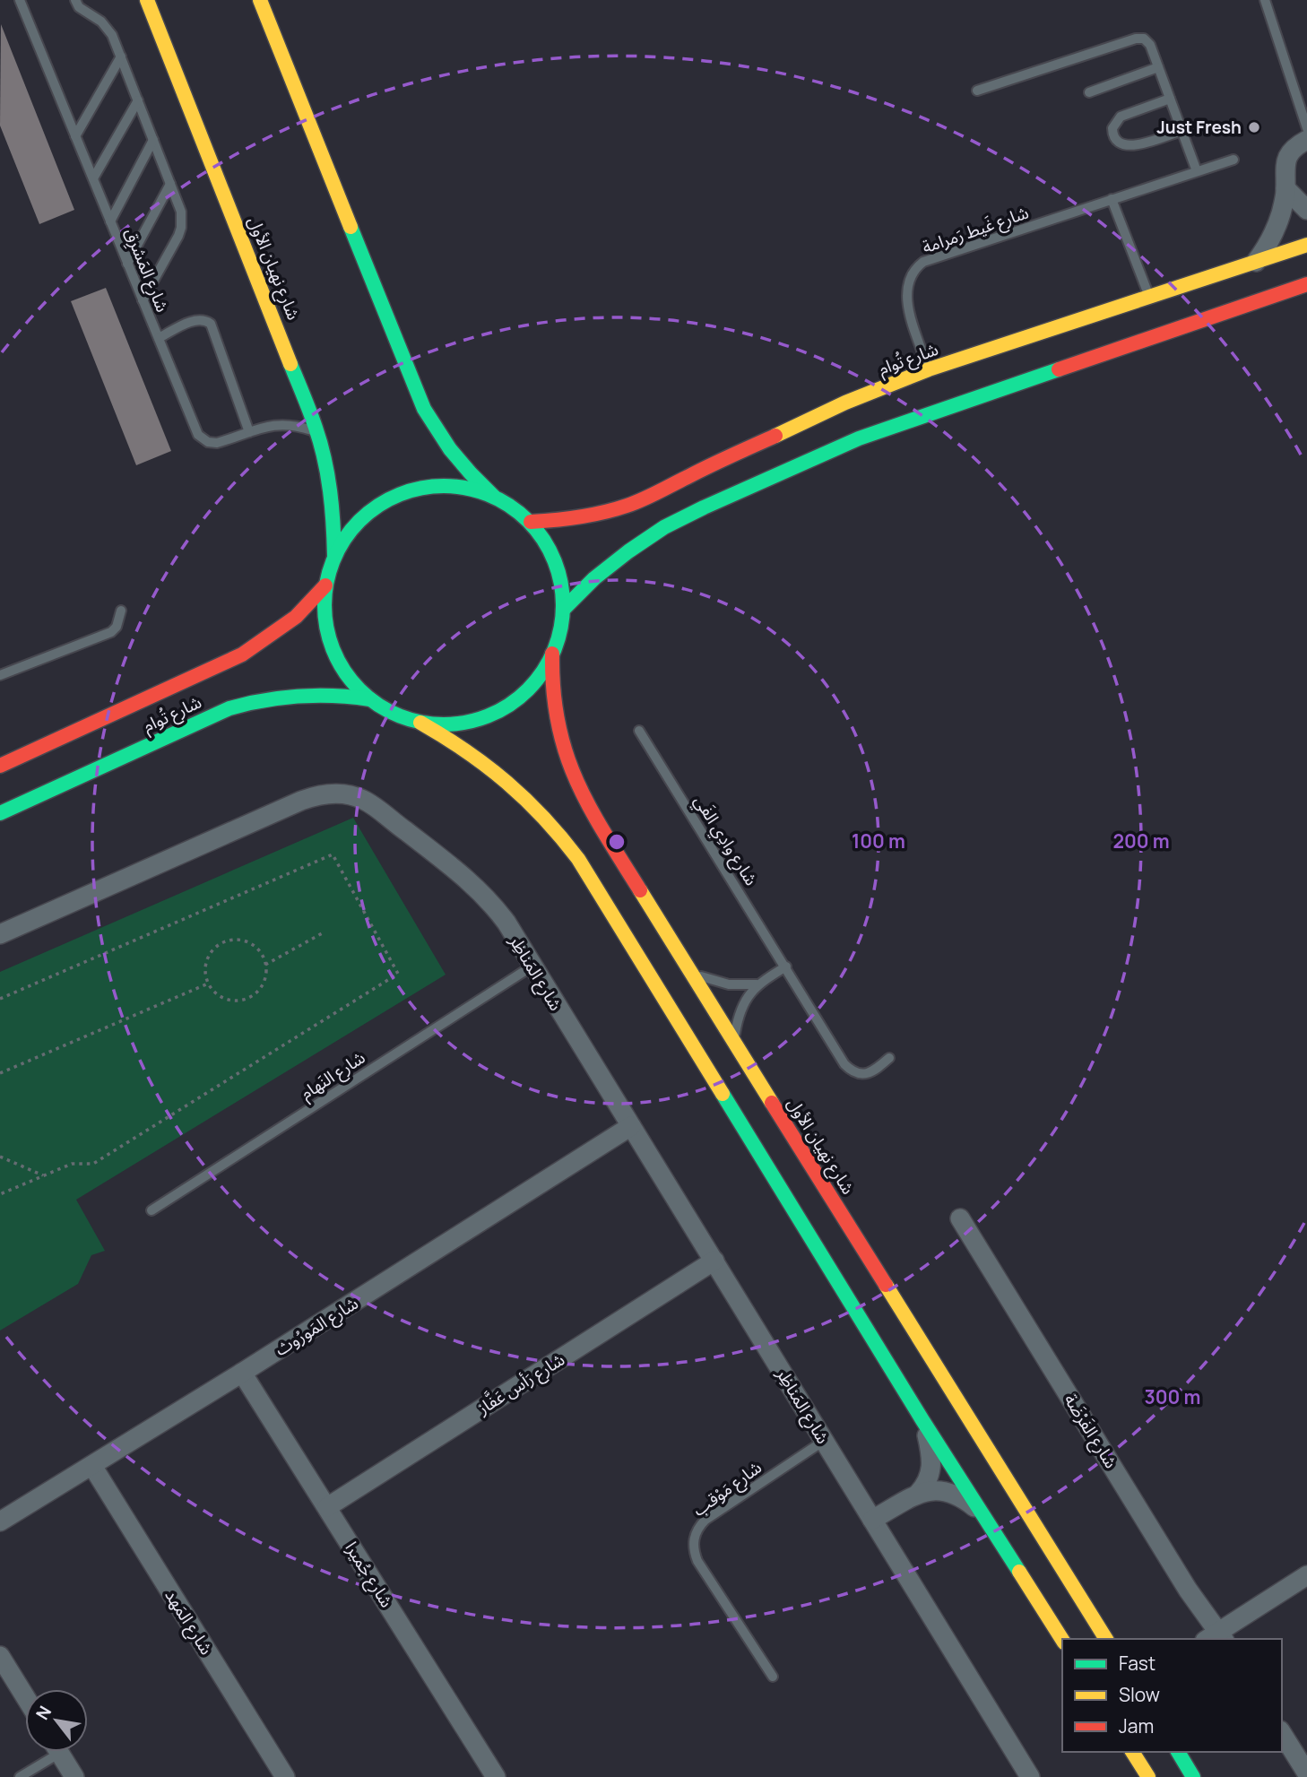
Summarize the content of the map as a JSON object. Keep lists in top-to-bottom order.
{
  "streets": {
    "main road": ["شارع نهيان الأول", "شارع تُوام"],
    "street": [
      "شارع المَناظِر",
      "شارع المَورُوث",
      "شارع رَأس عَفَّاز",
      "شارع الفَرْضَة",
      "شارع جُميرا",
      "شارع المَهد"
    ],
    "lane": [
      "شارع غَيط رَمرامة",
      "شارع المَشرِق",
      "شارع وادِي الفَي",
      "شارع النَهام",
      "شارع مَوْقب"
    ]
  },
  "crossings": [
    ["شارع غَيط رَمرامة", "شارع تُوام"],
    ["شارع نهيان الأول", "شارع المَشرِق"],
    ["شارع المَناظِر", "شارع النَهام"],
    ["شارع المَناظِر", "شارع المَورُوث"],
    ["شارع المَناظِر", "شارع رَأس عَفَّاز"],
    ["شارع المَناظِر", "شارع مَوْقب"],
    ["شارع المَورُوث", "شارع جُميرا"],
    ["شارع المَورُوث", "شارع المَهد"],
    ["شارع رَأس عَفَّاز", "شارع جُميرا"]
  ],
  "places": ["Just Fresh"],
  "legend": ["Fast", "Slow", "Jam"],
  "north": "top left",
  "rings": ["100 m", "200 m", "300 m"]
}
